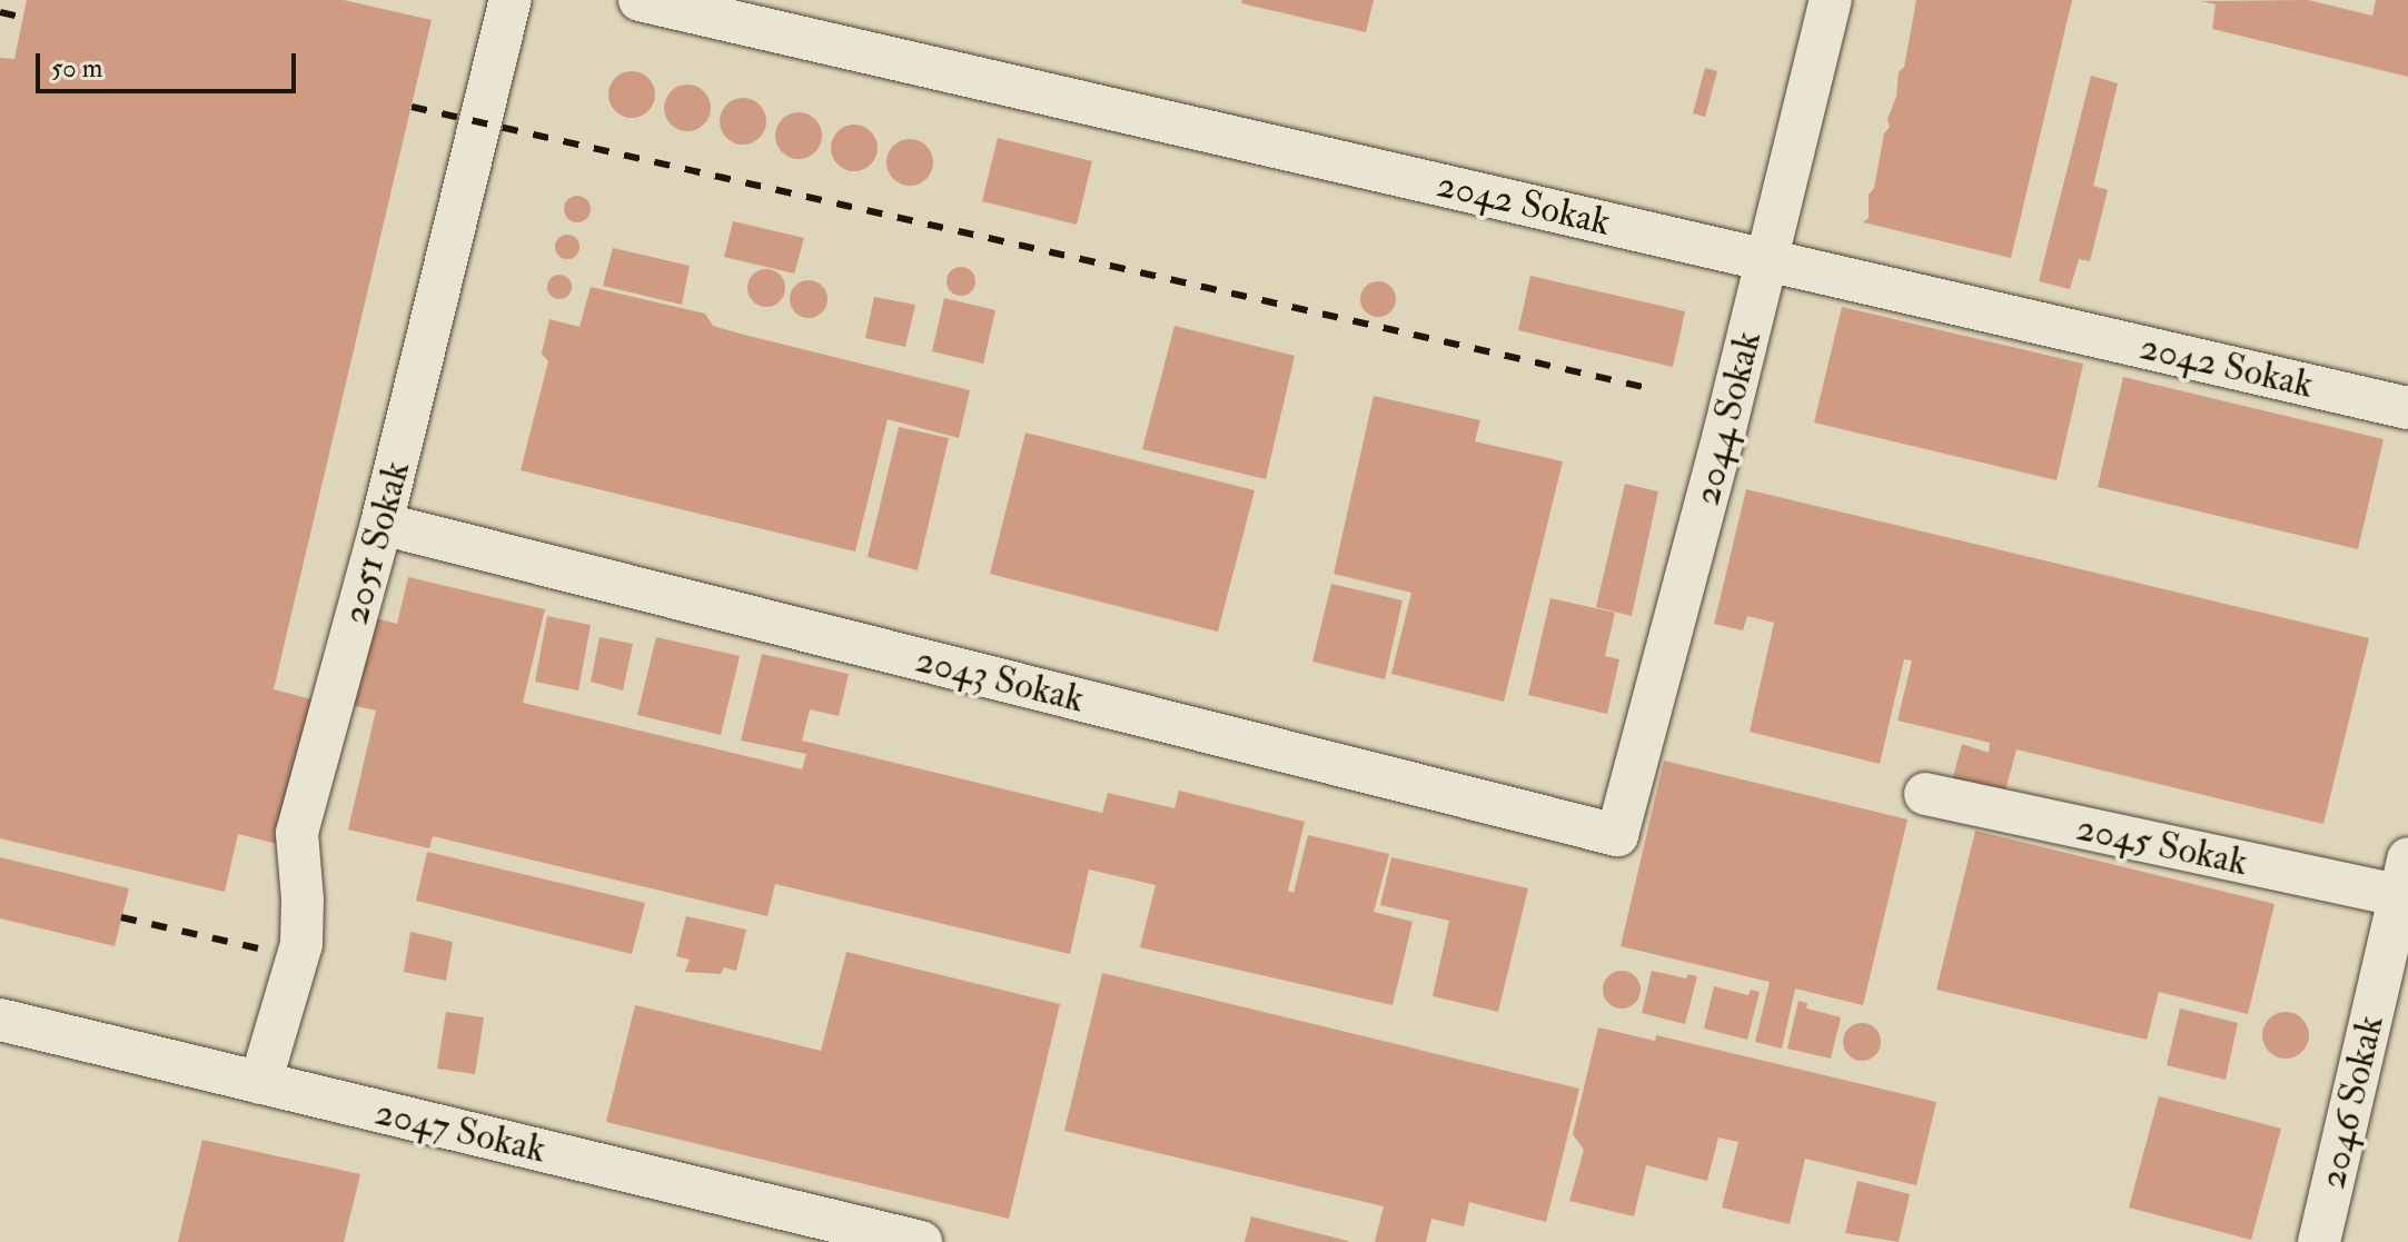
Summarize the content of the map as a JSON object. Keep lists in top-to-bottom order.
{
  "streets": {
    "lane": [
      "2042 Sokak",
      "2044 Sokak",
      "2051 Sokak",
      "2043 Sokak",
      "2045 Sokak",
      "2046 Sokak",
      "2047 Sokak"
    ]
  },
  "crossings": [
    ["2042 Sokak", "2044 Sokak"],
    ["2044 Sokak", "2043 Sokak"],
    ["2051 Sokak", "2043 Sokak"],
    ["2051 Sokak", "2047 Sokak"],
    ["2045 Sokak", "2046 Sokak"]
  ],
  "scale_bar": "50 m"
}
